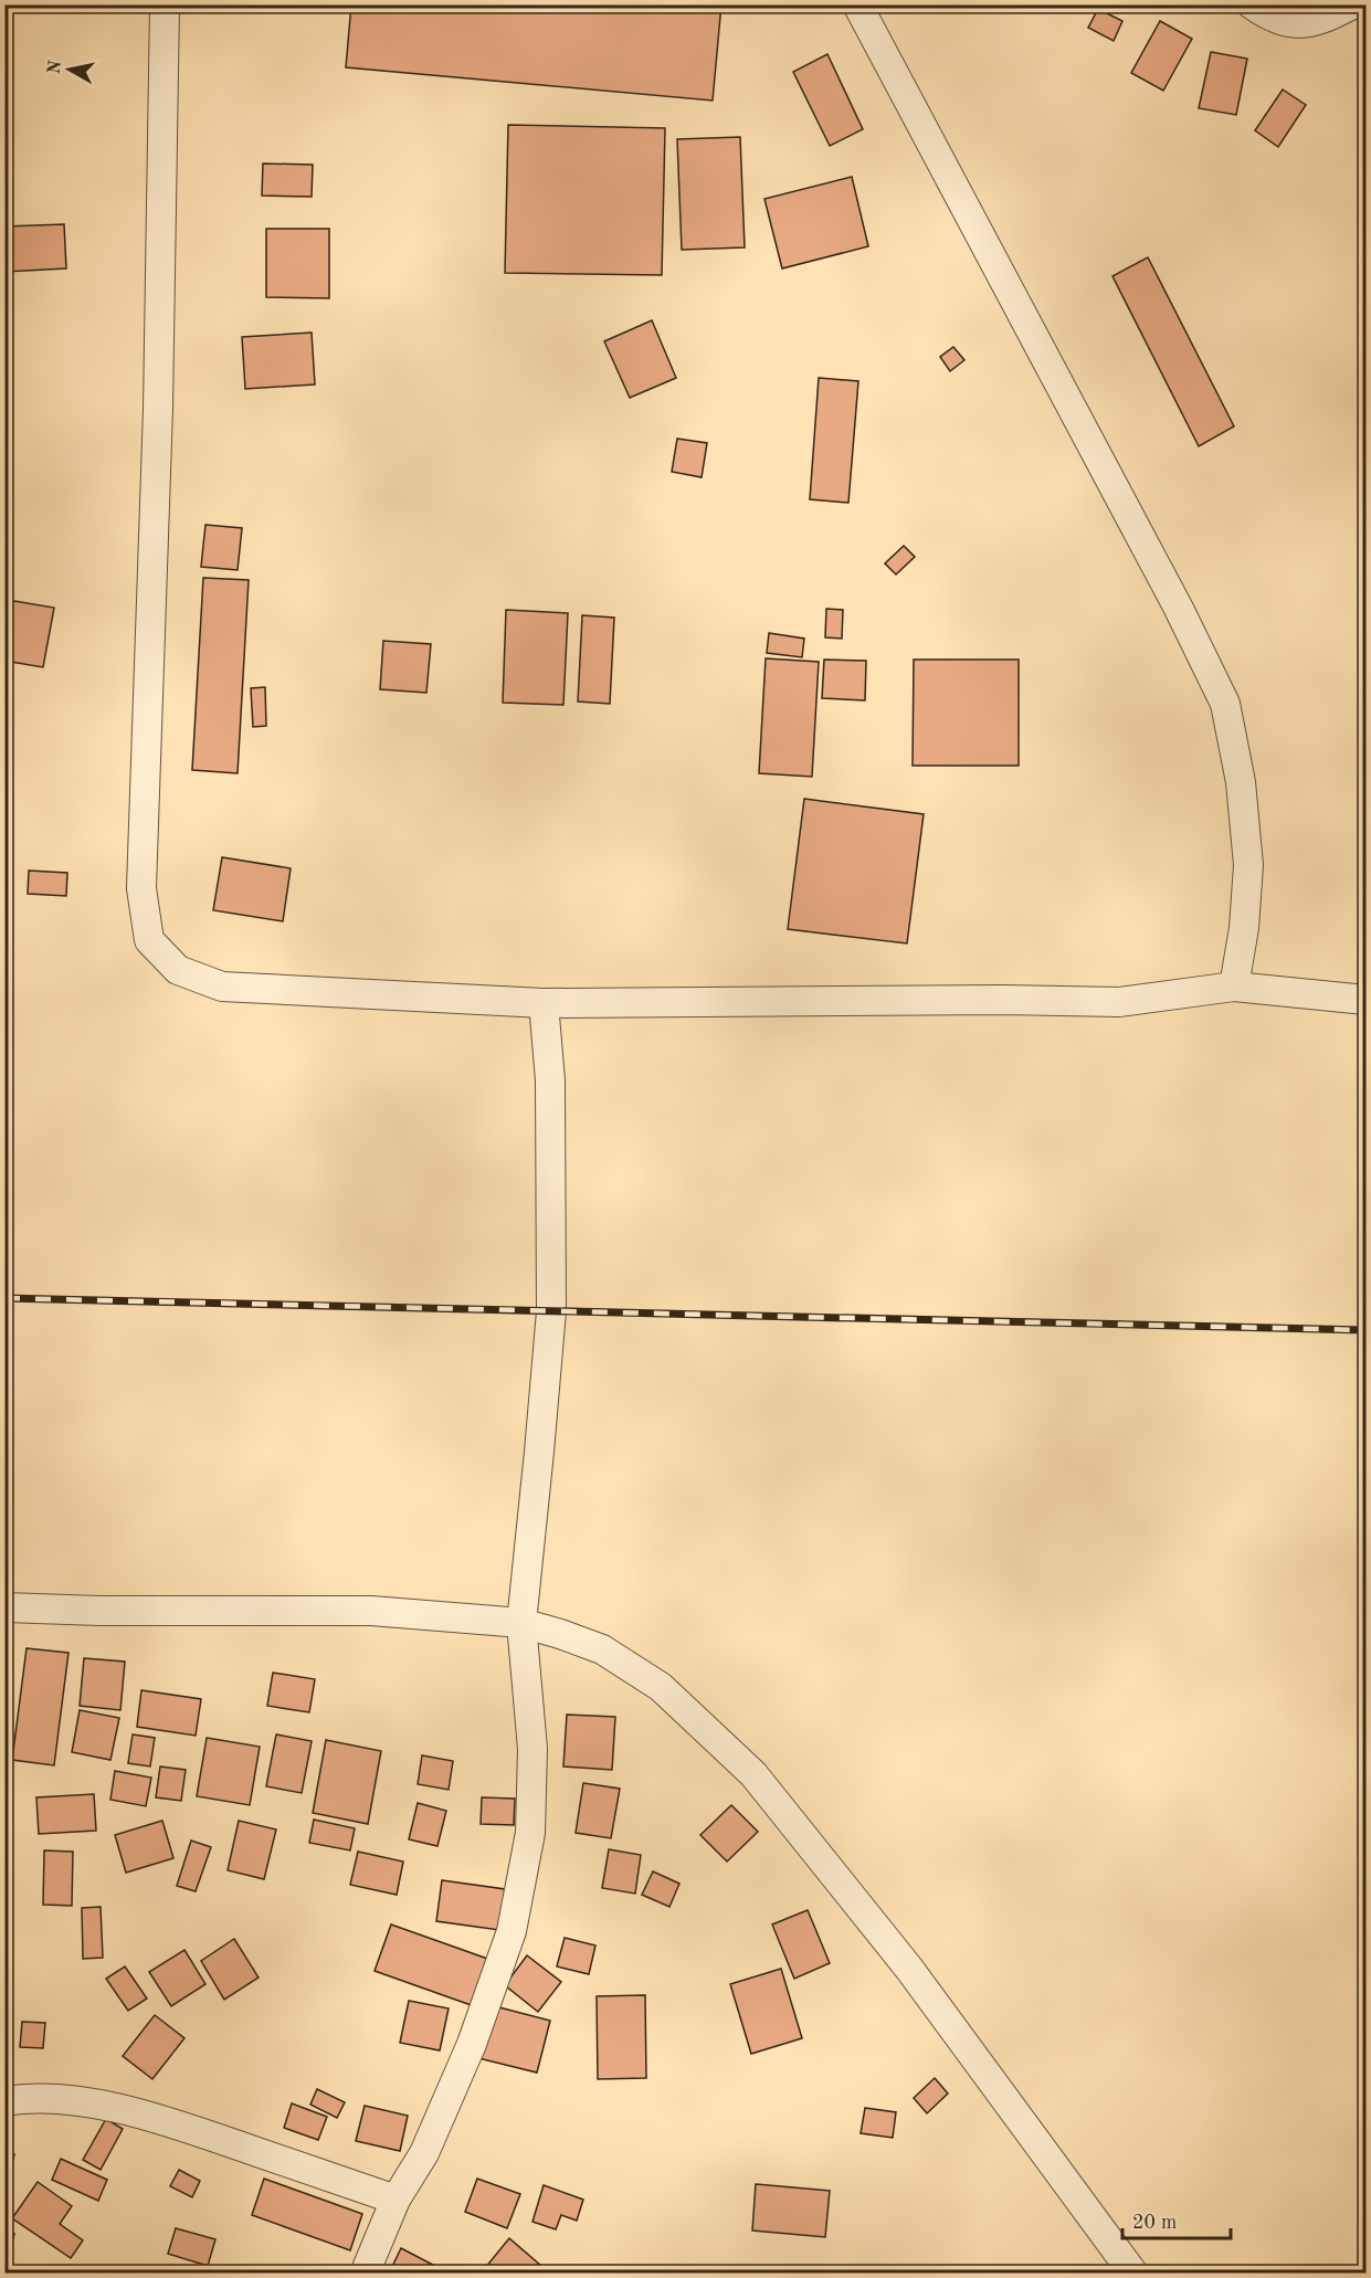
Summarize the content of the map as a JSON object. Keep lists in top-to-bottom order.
{
  "scale_bar": "20 m",
  "north": "left"
}
